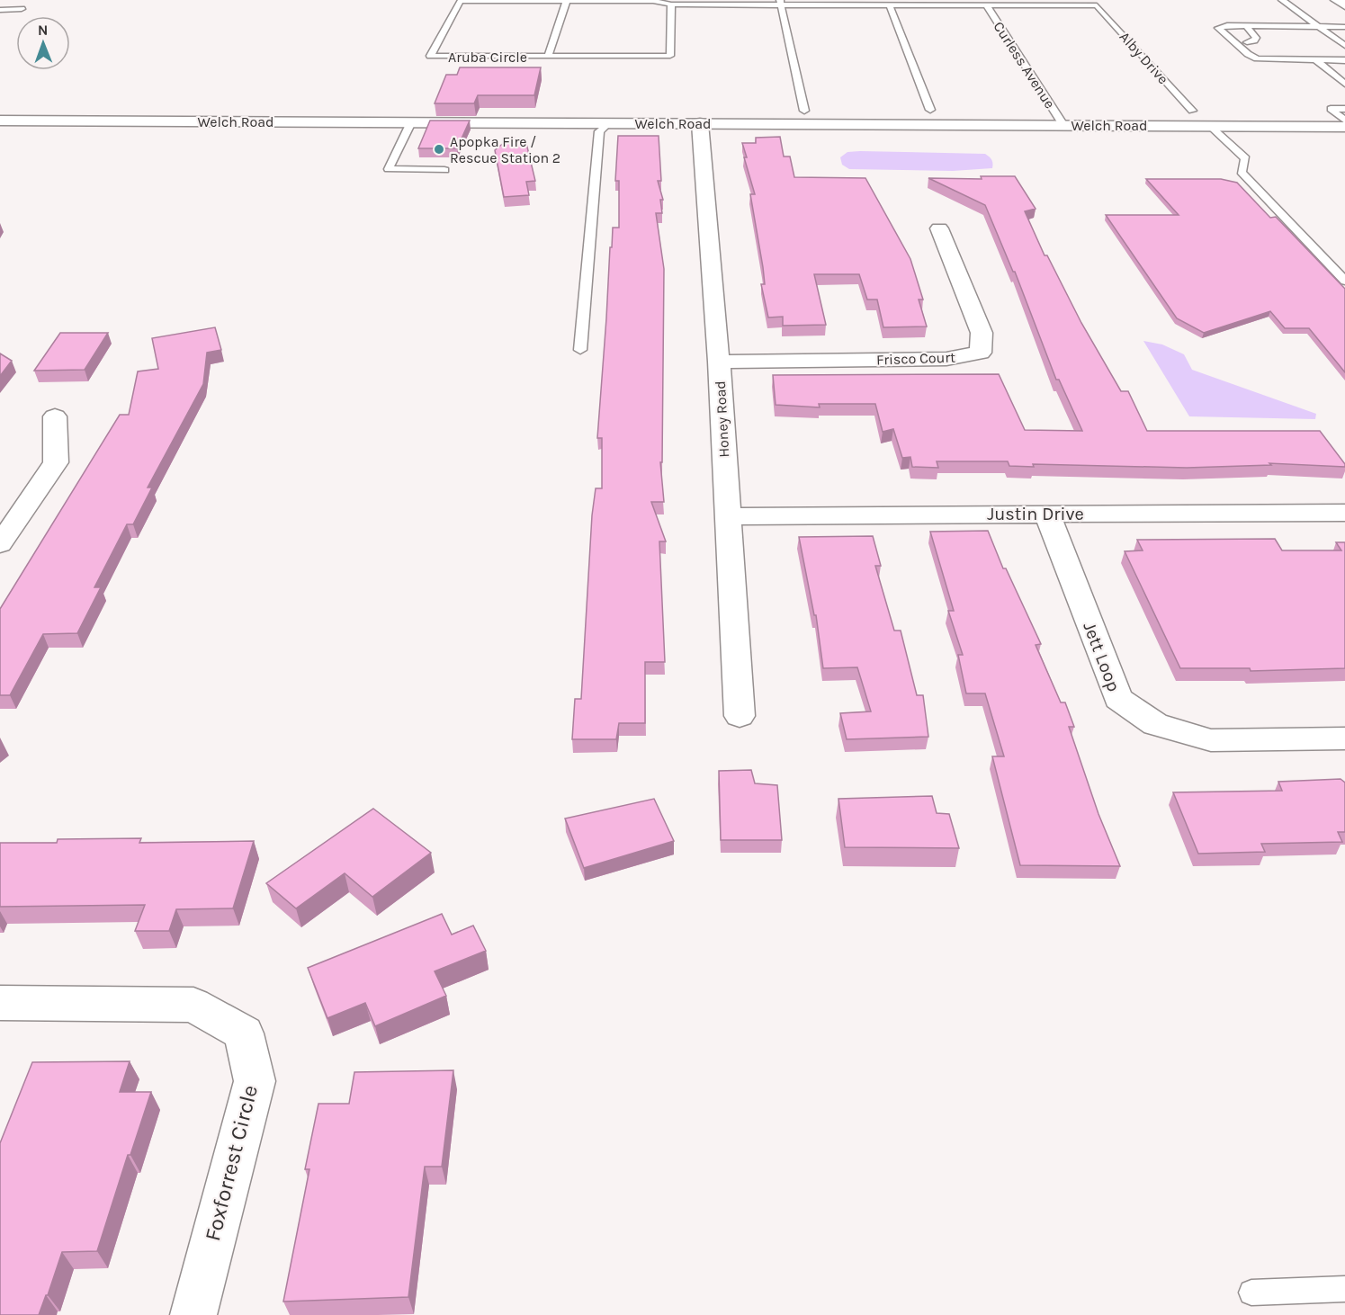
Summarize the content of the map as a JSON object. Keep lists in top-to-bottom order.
{
  "streets": {
    "street": [
      "Welch Road",
      "Frisco Court",
      "Honey Road",
      "Justin Drive",
      "Jett Loop",
      "Foxforrest Circle"
    ],
    "lane": ["Aruba Circle", "Alby Drive", "Curless Avenue"]
  },
  "crossings": [
    ["Alby Drive", "Curless Avenue"],
    ["Curless Avenue", "Welch Road"],
    ["Welch Road", "Honey Road"],
    ["Frisco Court", "Honey Road"],
    ["Honey Road", "Justin Drive"],
    ["Justin Drive", "Jett Loop"]
  ],
  "places": ["Apopka Fire / Rescue Station 2"],
  "north": "top"
}
